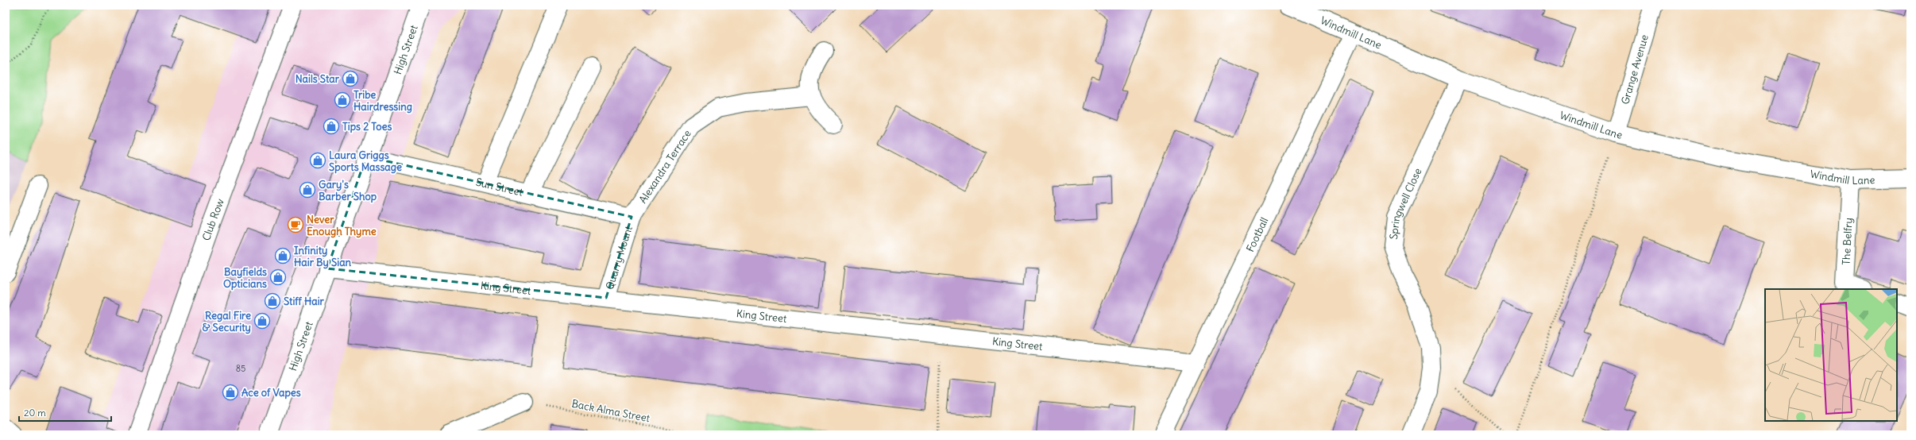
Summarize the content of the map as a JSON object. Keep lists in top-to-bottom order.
{
  "streets": {
    "street": [
      "Windmill Lane",
      "High Street",
      "Grange Avenue",
      "Alexandra Terrace",
      "Sun Street",
      "Springwell Close",
      "Club Row",
      "Football",
      "The Belfry",
      "Quarry Mount",
      "King Street"
    ],
    "path": ["Back Alma Street"]
  },
  "crossings": [
    ["Windmill Lane", "Grange Avenue"],
    ["Windmill Lane", "Springwell Close"],
    ["Windmill Lane", "Football"],
    ["Windmill Lane", "The Belfry"],
    ["High Street", "Sun Street"],
    ["High Street", "King Street"],
    ["Alexandra Terrace", "Sun Street"],
    ["Alexandra Terrace", "Quarry Mount"],
    ["Sun Street", "Quarry Mount"],
    ["Football", "King Street"],
    ["Quarry Mount", "King Street"]
  ],
  "places": {
    "shop": [
      "Nails Star",
      "Tribe Hairdressing",
      "Tips 2 Toes",
      "Laura Griggs Sports Massage",
      "Gary's Barber Shop",
      "Infinity Hair By Sian",
      "Bayfields Opticians",
      "Stiff Hair",
      "Regal Fire & Security",
      "Ace of Vapes"
    ],
    "cafe": ["Never Enough Thyme"]
  },
  "house_numbers": ["85"],
  "scale_bar": "20 m"
}
